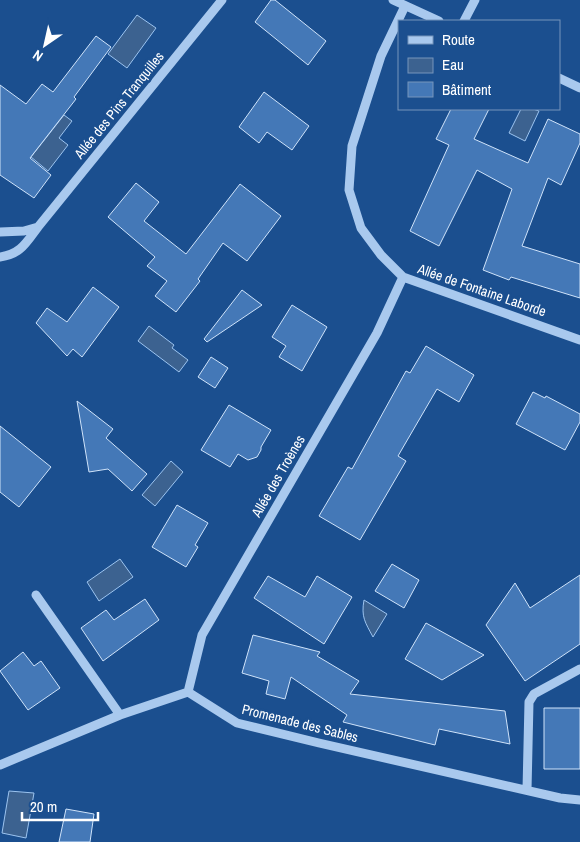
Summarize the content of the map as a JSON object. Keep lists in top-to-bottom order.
{
  "streets": {
    "street": [
      "Allée des Pins Tranquilles",
      "Allée de Fontaine Laborde",
      "Allée des Troènes",
      "Promenade des Sables"
    ]
  },
  "crossings": [
    ["Allée de Fontaine Laborde", "Allée des Troènes"],
    ["Allée des Troènes", "Promenade des Sables"]
  ],
  "legend": ["Route", "Eau", "Bâtiment"],
  "scale_bar": "20 m",
  "north": "bottom left"
}
